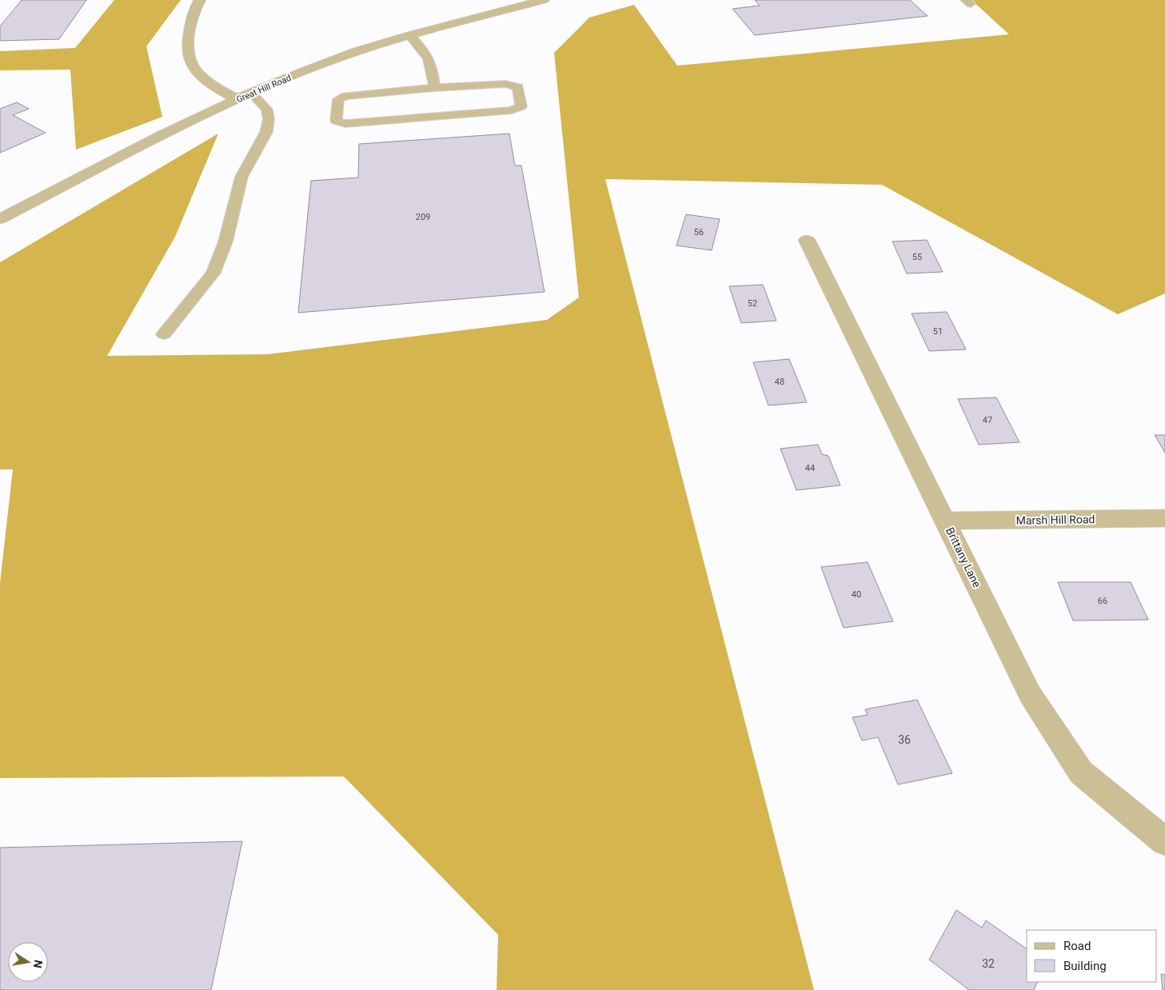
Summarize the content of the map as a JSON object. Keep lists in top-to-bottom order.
{
  "streets": {
    "street": ["Great Hill Road", "Marsh Hill Road", "Brittany Lane"]
  },
  "crossings": [
    ["Marsh Hill Road", "Brittany Lane"]
  ],
  "house_numbers": [
    "209",
    "56",
    "55",
    "52",
    "51",
    "48",
    "47",
    "44",
    "40",
    "66",
    "36",
    "32"
  ],
  "legend": ["Road", "Building"],
  "north": "right"
}
